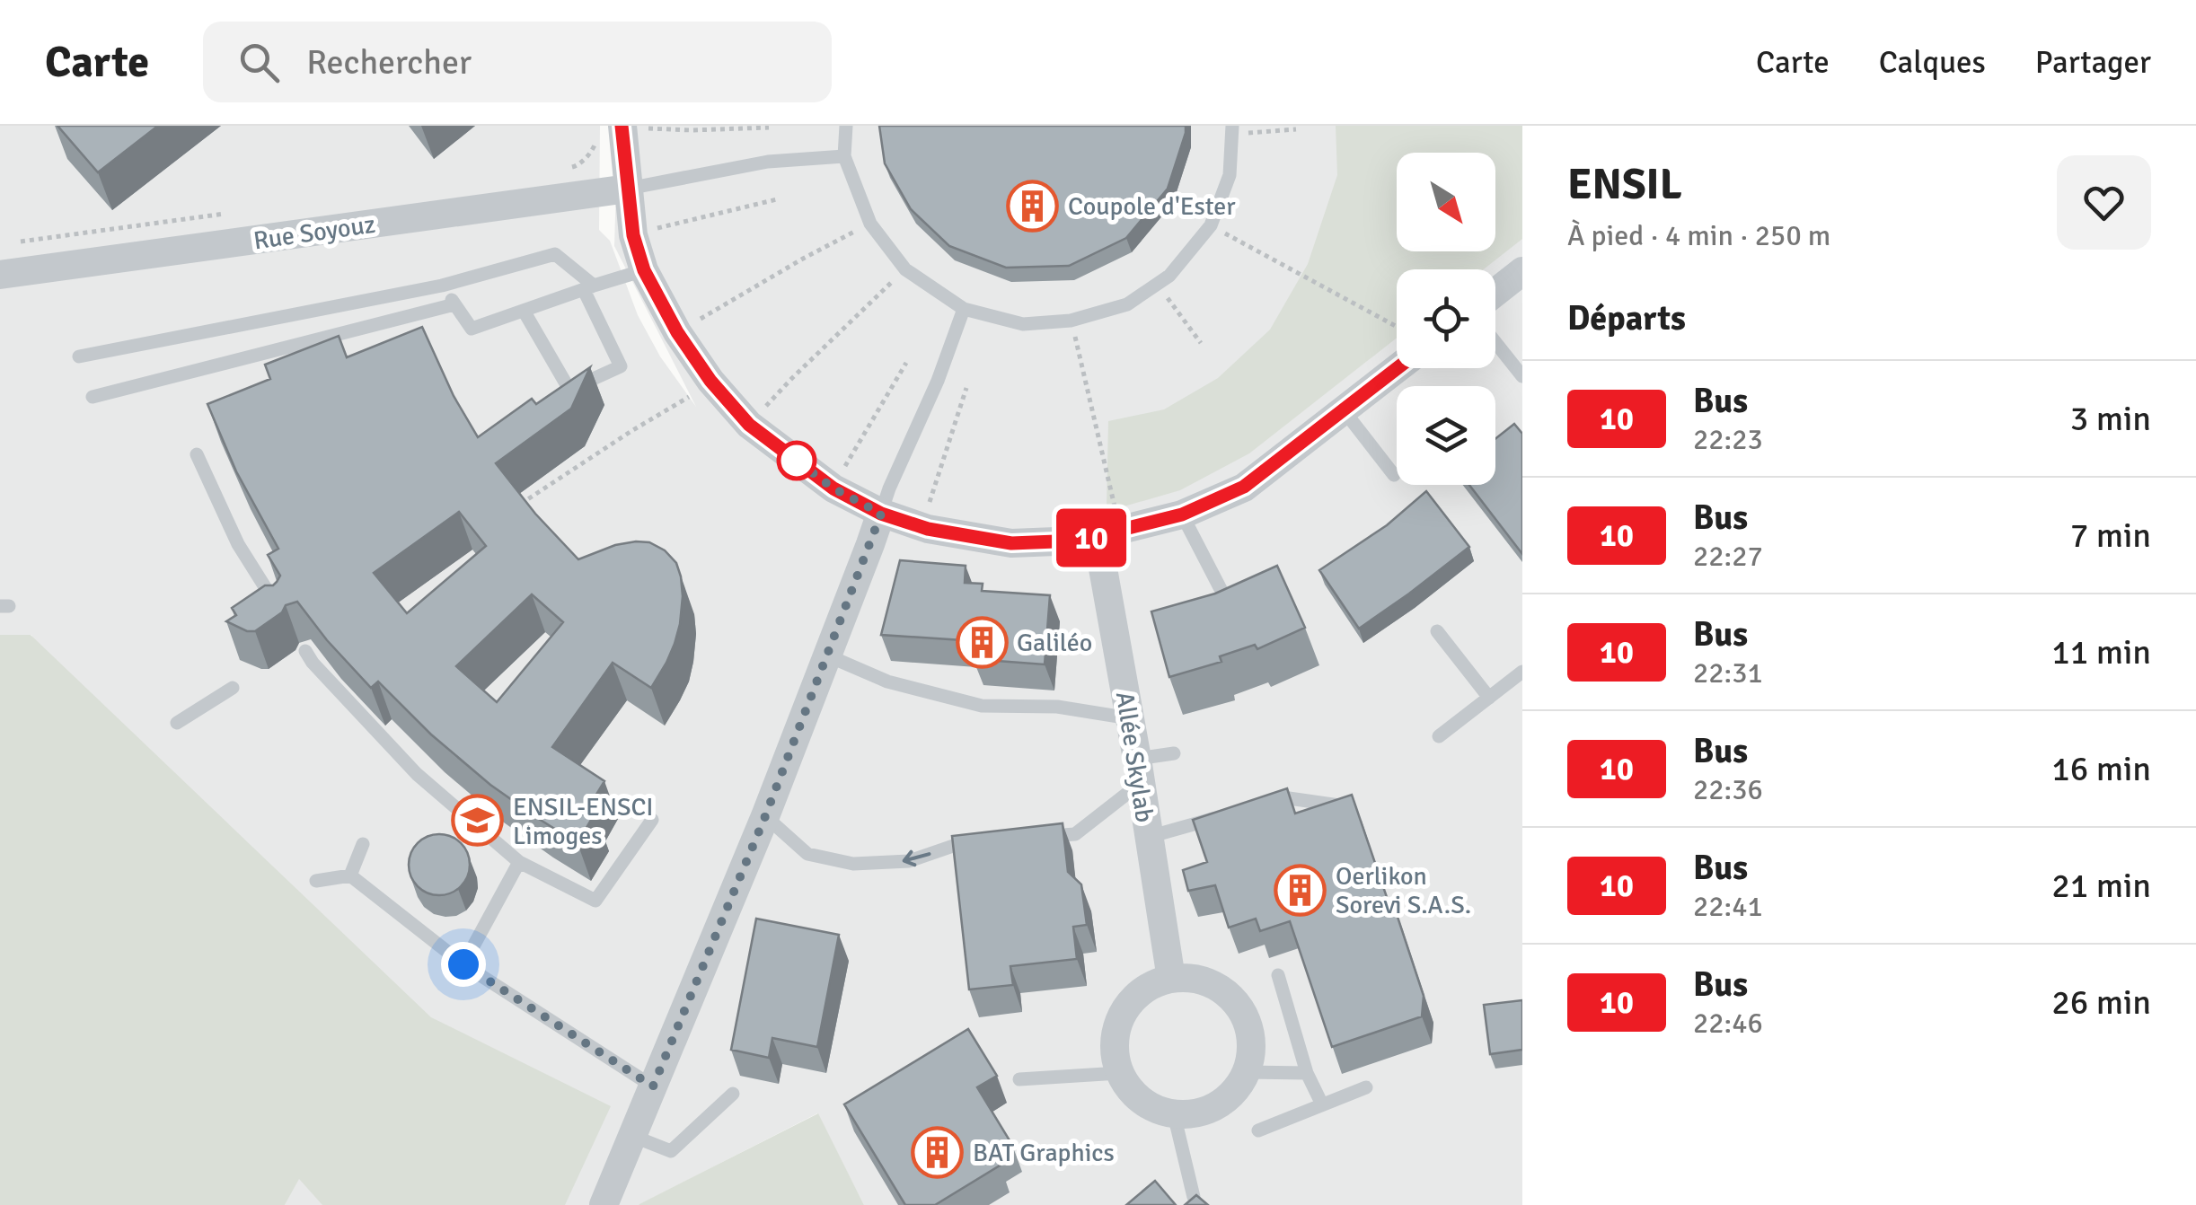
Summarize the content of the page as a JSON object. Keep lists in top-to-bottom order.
{
  "streets": {
    "street": ["Rue Soyouz", "Allée Skylab"]
  },
  "places": {
    "building": [
      "Coupole d'Ester",
      "Galiléo",
      "Oerlikon Sorevi S.A.S.",
      "BAT Graphics"
    ],
    "school or university": ["ENSIL-ENSCI Limoges"]
  },
  "lines": ["bus line 10"],
  "north": "bottom right",
  "page": {
    "header": "Carte",
    "search": "Rechercher",
    "nav": ["Carte", "Calques", "Partager"],
    "on_map": "10",
    "heading": [
      ["ENSIL", "À pied · 4 min · 250 m"],
      "Départs"
    ],
    "list": [
      {
        "mark": "10",
        "name": "Bus",
        "note": "22:23",
        "value": "3 min"
      },
      {
        "mark": "10",
        "name": "Bus",
        "note": "22:27",
        "value": "7 min"
      },
      {
        "mark": "10",
        "name": "Bus",
        "note": "22:31",
        "value": "11 min"
      },
      {
        "mark": "10",
        "name": "Bus",
        "note": "22:36",
        "value": "16 min"
      },
      {
        "mark": "10",
        "name": "Bus",
        "note": "22:41",
        "value": "21 min"
      },
      {
        "mark": "10",
        "name": "Bus",
        "note": "22:46",
        "value": "26 min"
      }
    ]
  }
}
